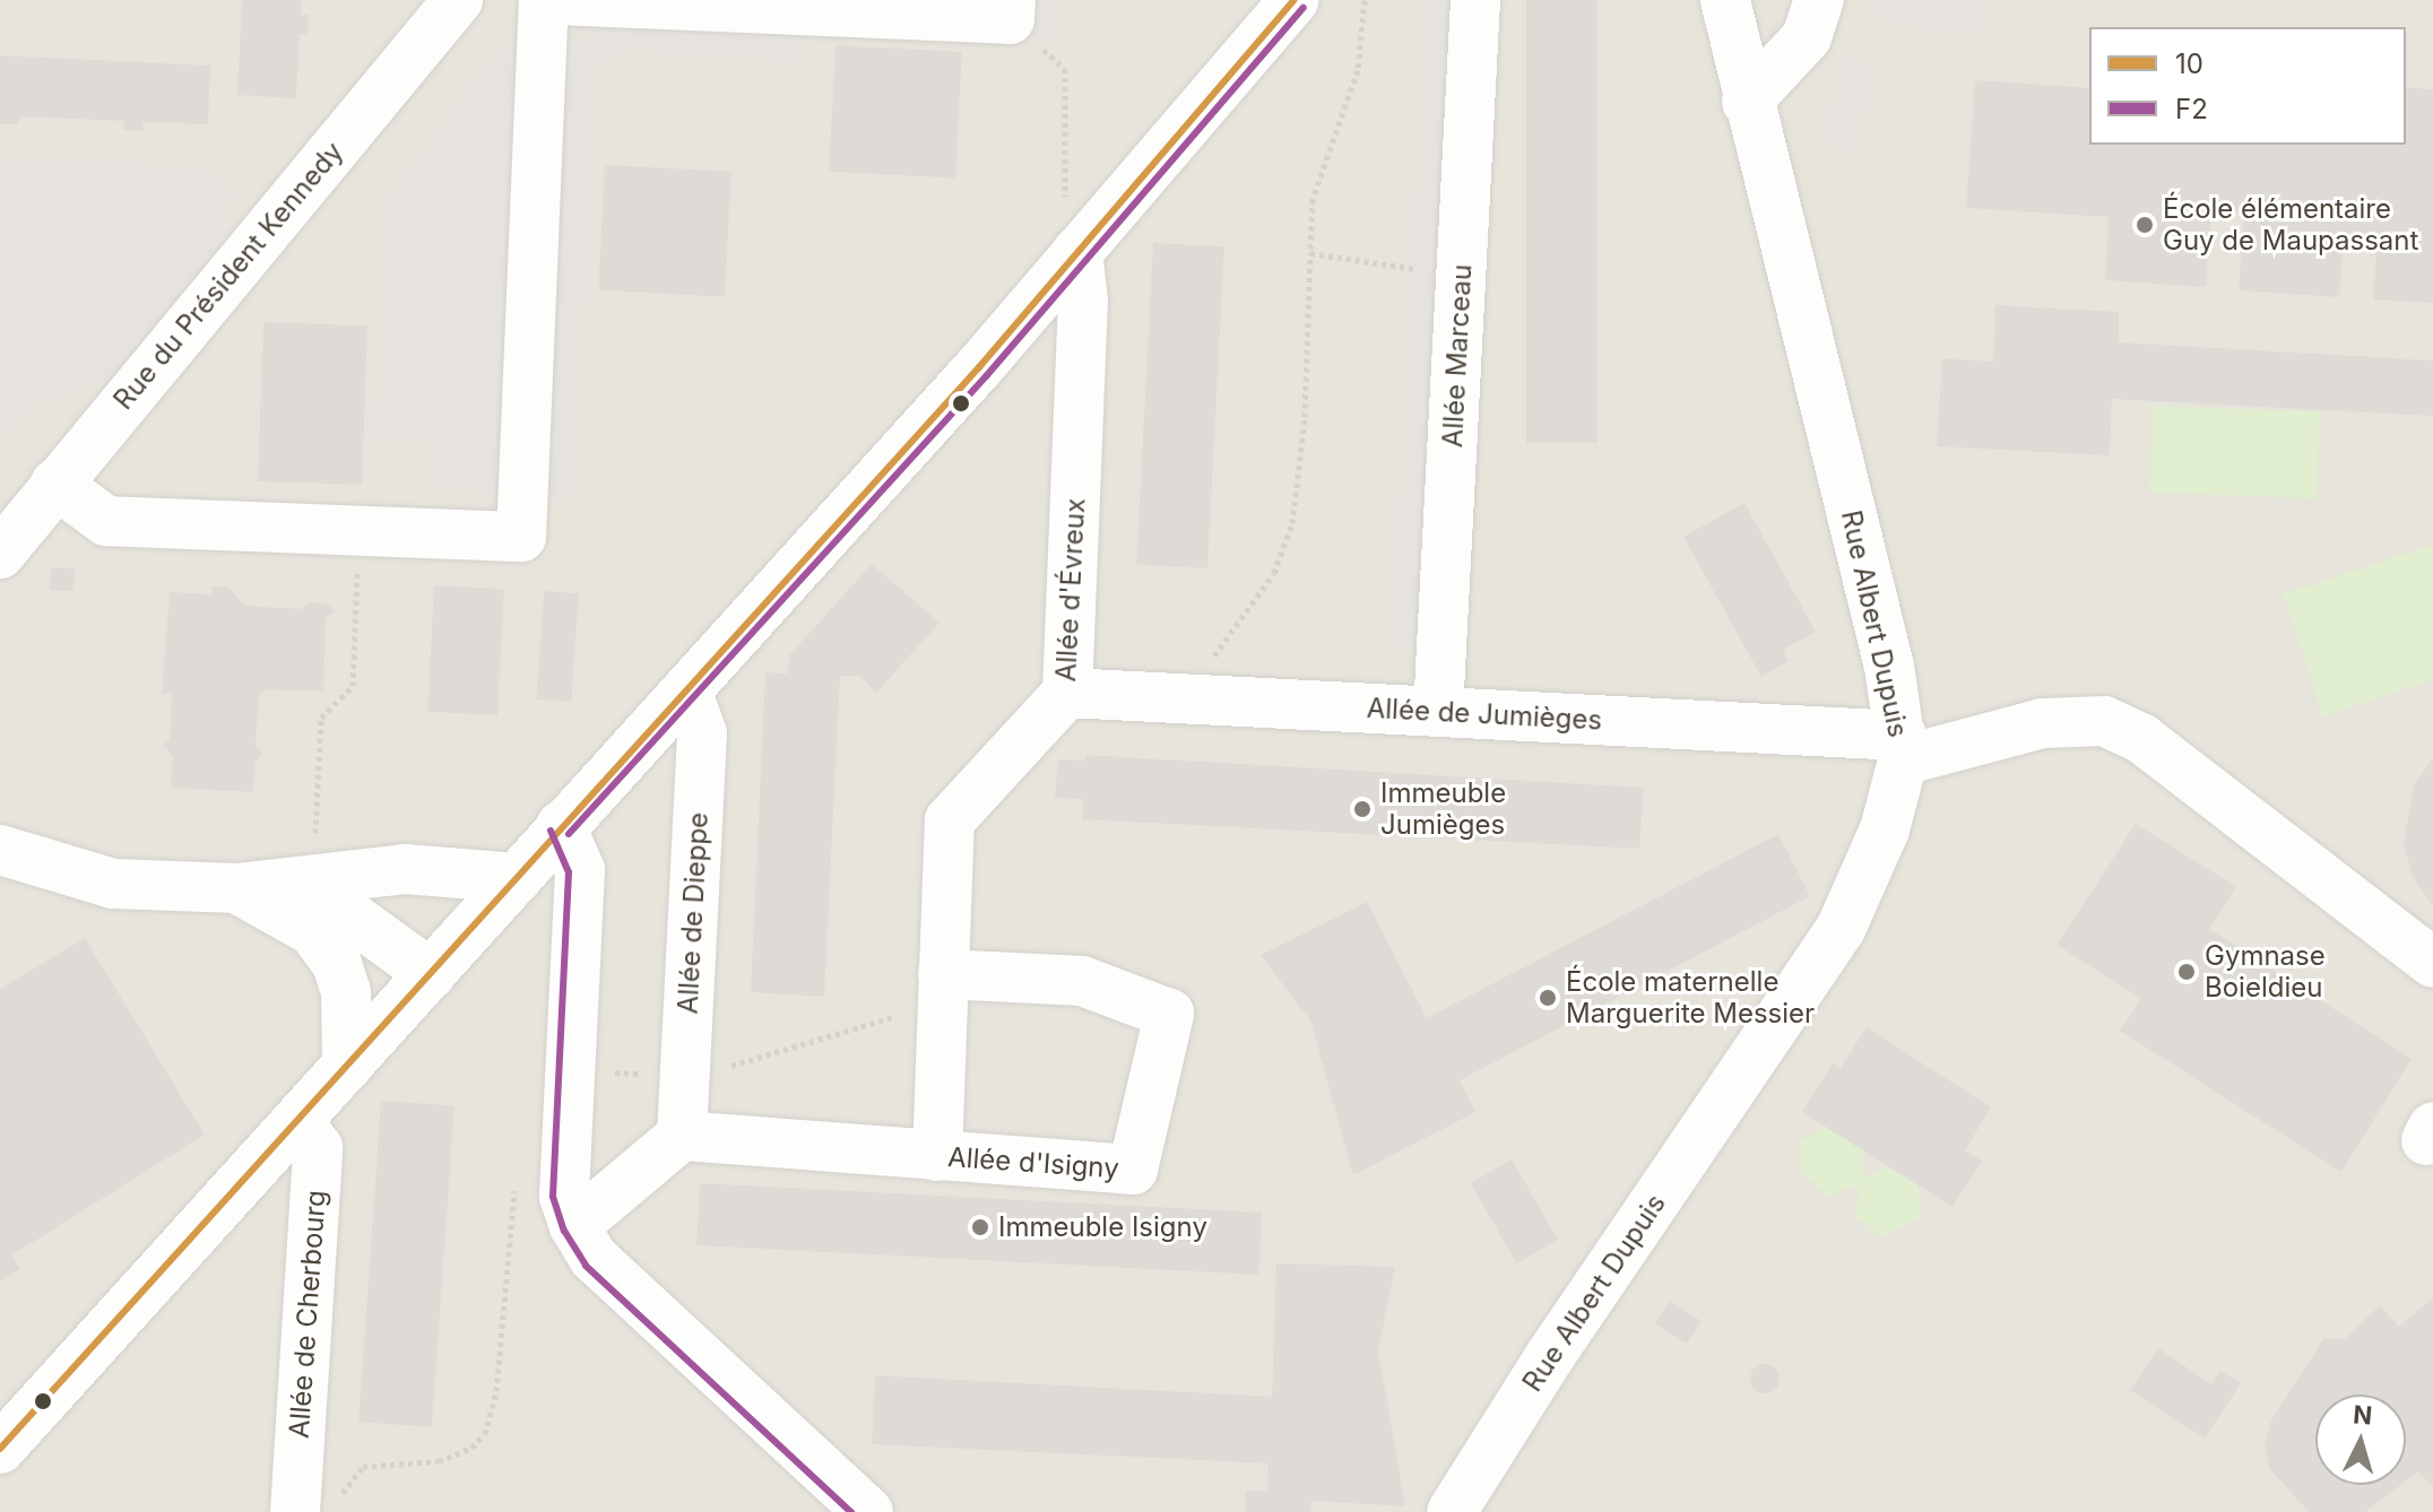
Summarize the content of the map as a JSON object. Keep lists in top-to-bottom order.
{
  "streets": {
    "street": [
      "Rue du Président Kennedy",
      "Allée Marceau",
      "Allée d'Évreux",
      "Rue Albert Dupuis",
      "Allée de Jumièges",
      "Allée de Dieppe",
      "Allée d'Isigny",
      "Allée de Cherbourg"
    ]
  },
  "crossings": [
    ["Allée Marceau", "Allée de Jumièges"],
    ["Allée d'Évreux", "Allée de Jumièges"],
    ["Allée d'Évreux", "Allée d'Isigny"],
    ["Rue Albert Dupuis", "Allée de Jumièges"],
    ["Allée de Dieppe", "Allée d'Isigny"]
  ],
  "places": [
    "École élémentaire Guy de Maupassant",
    "Immeuble Jumièges",
    "Gymnase Boieldieu",
    "École maternelle Marguerite Messier",
    "Immeuble Isigny"
  ],
  "lines": ["transit line 10", "transit line F2"],
  "legend": ["10", "F2"],
  "north": "top"
}
